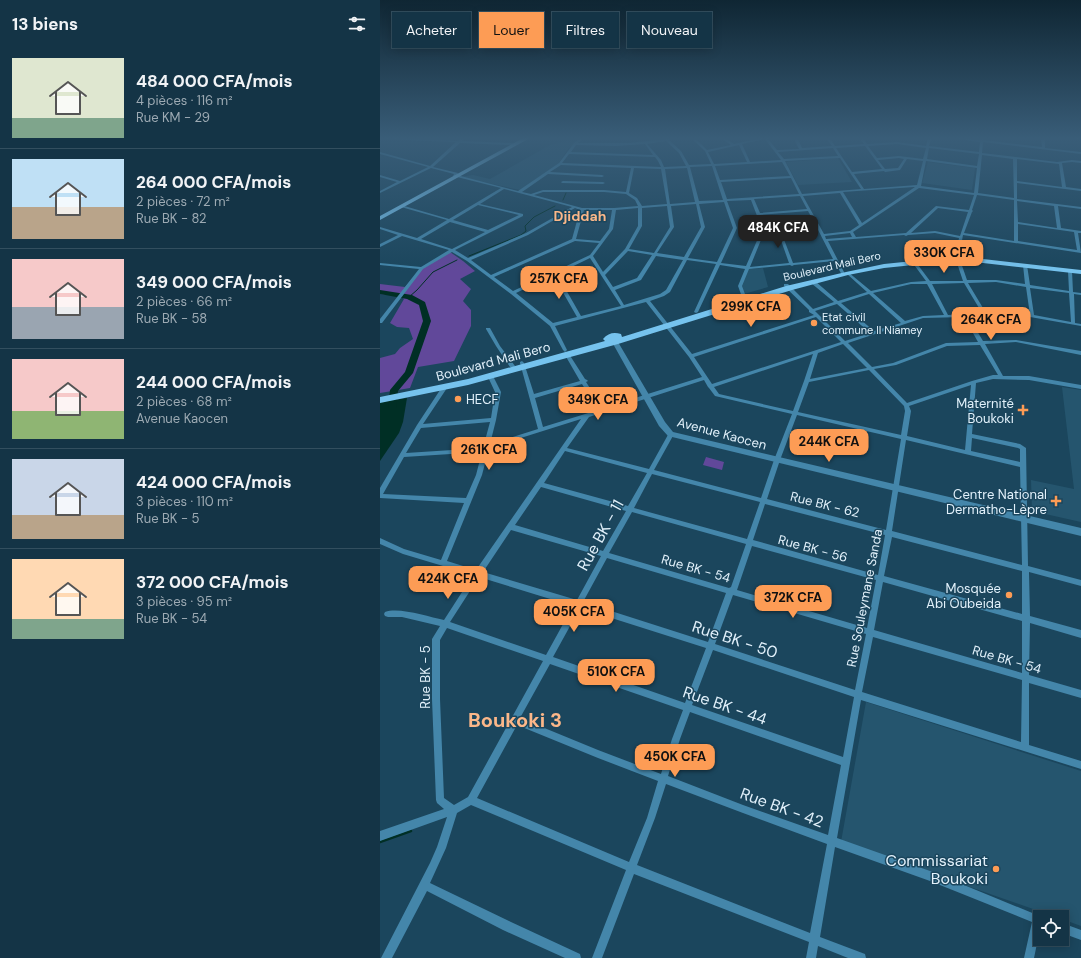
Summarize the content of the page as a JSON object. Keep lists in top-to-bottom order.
{
  "streets": {
    "main road": ["Boulevard Mali Bero"],
    "street": [
      "Avenue Kaocen",
      "Rue BK - 62",
      "Rue BK - 11",
      "Rue BK - 56",
      "Rue BK - 54",
      "Rue Souleymane Sanda",
      "Rue BK - 50",
      "Rue BK - 5",
      "Rue BK - 44",
      "Rue BK - 42"
    ]
  },
  "crossings": [
    ["Boulevard Mali Bero", "Avenue Kaocen"],
    ["Avenue Kaocen", "Rue BK - 11"],
    ["Avenue Kaocen", "Rue Souleymane Sanda"],
    ["Rue BK - 62", "Rue BK - 11"],
    ["Rue BK - 62", "Rue Souleymane Sanda"],
    ["Rue BK - 62", "Rue BK - 5"],
    ["Rue BK - 11", "Rue BK - 56"],
    ["Rue BK - 11", "Rue BK - 54"],
    ["Rue BK - 11", "Rue BK - 50"],
    ["Rue BK - 11", "Rue BK - 44"],
    ["Rue BK - 11", "Rue BK - 42"],
    ["Rue BK - 56", "Rue Souleymane Sanda"],
    ["Rue BK - 56", "Rue BK - 5"],
    ["Rue BK - 54", "Rue Souleymane Sanda"],
    ["Rue BK - 54", "Rue BK - 5"],
    ["Rue Souleymane Sanda", "Rue BK - 50"],
    ["Rue Souleymane Sanda", "Rue BK - 44"],
    ["Rue Souleymane Sanda", "Rue BK - 42"],
    ["Rue BK - 50", "Rue BK - 5"],
    ["Rue BK - 5", "Rue BK - 44"]
  ],
  "districts": ["Djiddah", "Boukoki 3"],
  "places": {
    "other": [
      "Etat civil commune II Niamey",
      "HECF",
      "Mosquée Abi Oubeida",
      "Commissariat Boukoki"
    ],
    "health": ["Maternité Boukoki", "Centre National Dermatho-Lèpre"]
  },
  "page": {
    "heading": "13 biens",
    "chip": [
      "Acheter",
      "Louer",
      "Filtres",
      "Nouveau"
    ],
    "list": [
      {
        "name": "484 000 CFA/mois",
        "note": "4 pièces · 116 m² · Rue KM - 29"
      },
      {
        "name": "264 000 CFA/mois",
        "note": "2 pièces · 72 m² · Rue BK - 82"
      },
      {
        "name": "349 000 CFA/mois",
        "note": "2 pièces · 66 m² · Rue BK - 58"
      },
      {
        "name": "244 000 CFA/mois",
        "note": "2 pièces · 68 m² · Avenue Kaocen"
      },
      {
        "name": "424 000 CFA/mois",
        "note": "3 pièces · 110 m² · Rue BK - 5"
      },
      {
        "name": "372 000 CFA/mois",
        "note": "3 pièces · 95 m² · Rue BK - 54"
      }
    ],
    "price": [
      "484K CFA",
      "330K CFA",
      "257K CFA",
      "299K CFA",
      "264K CFA",
      "349K CFA",
      "244K CFA",
      "261K CFA",
      "424K CFA",
      "372K CFA",
      "405K CFA",
      "510K CFA",
      "450K CFA"
    ]
  }
}
